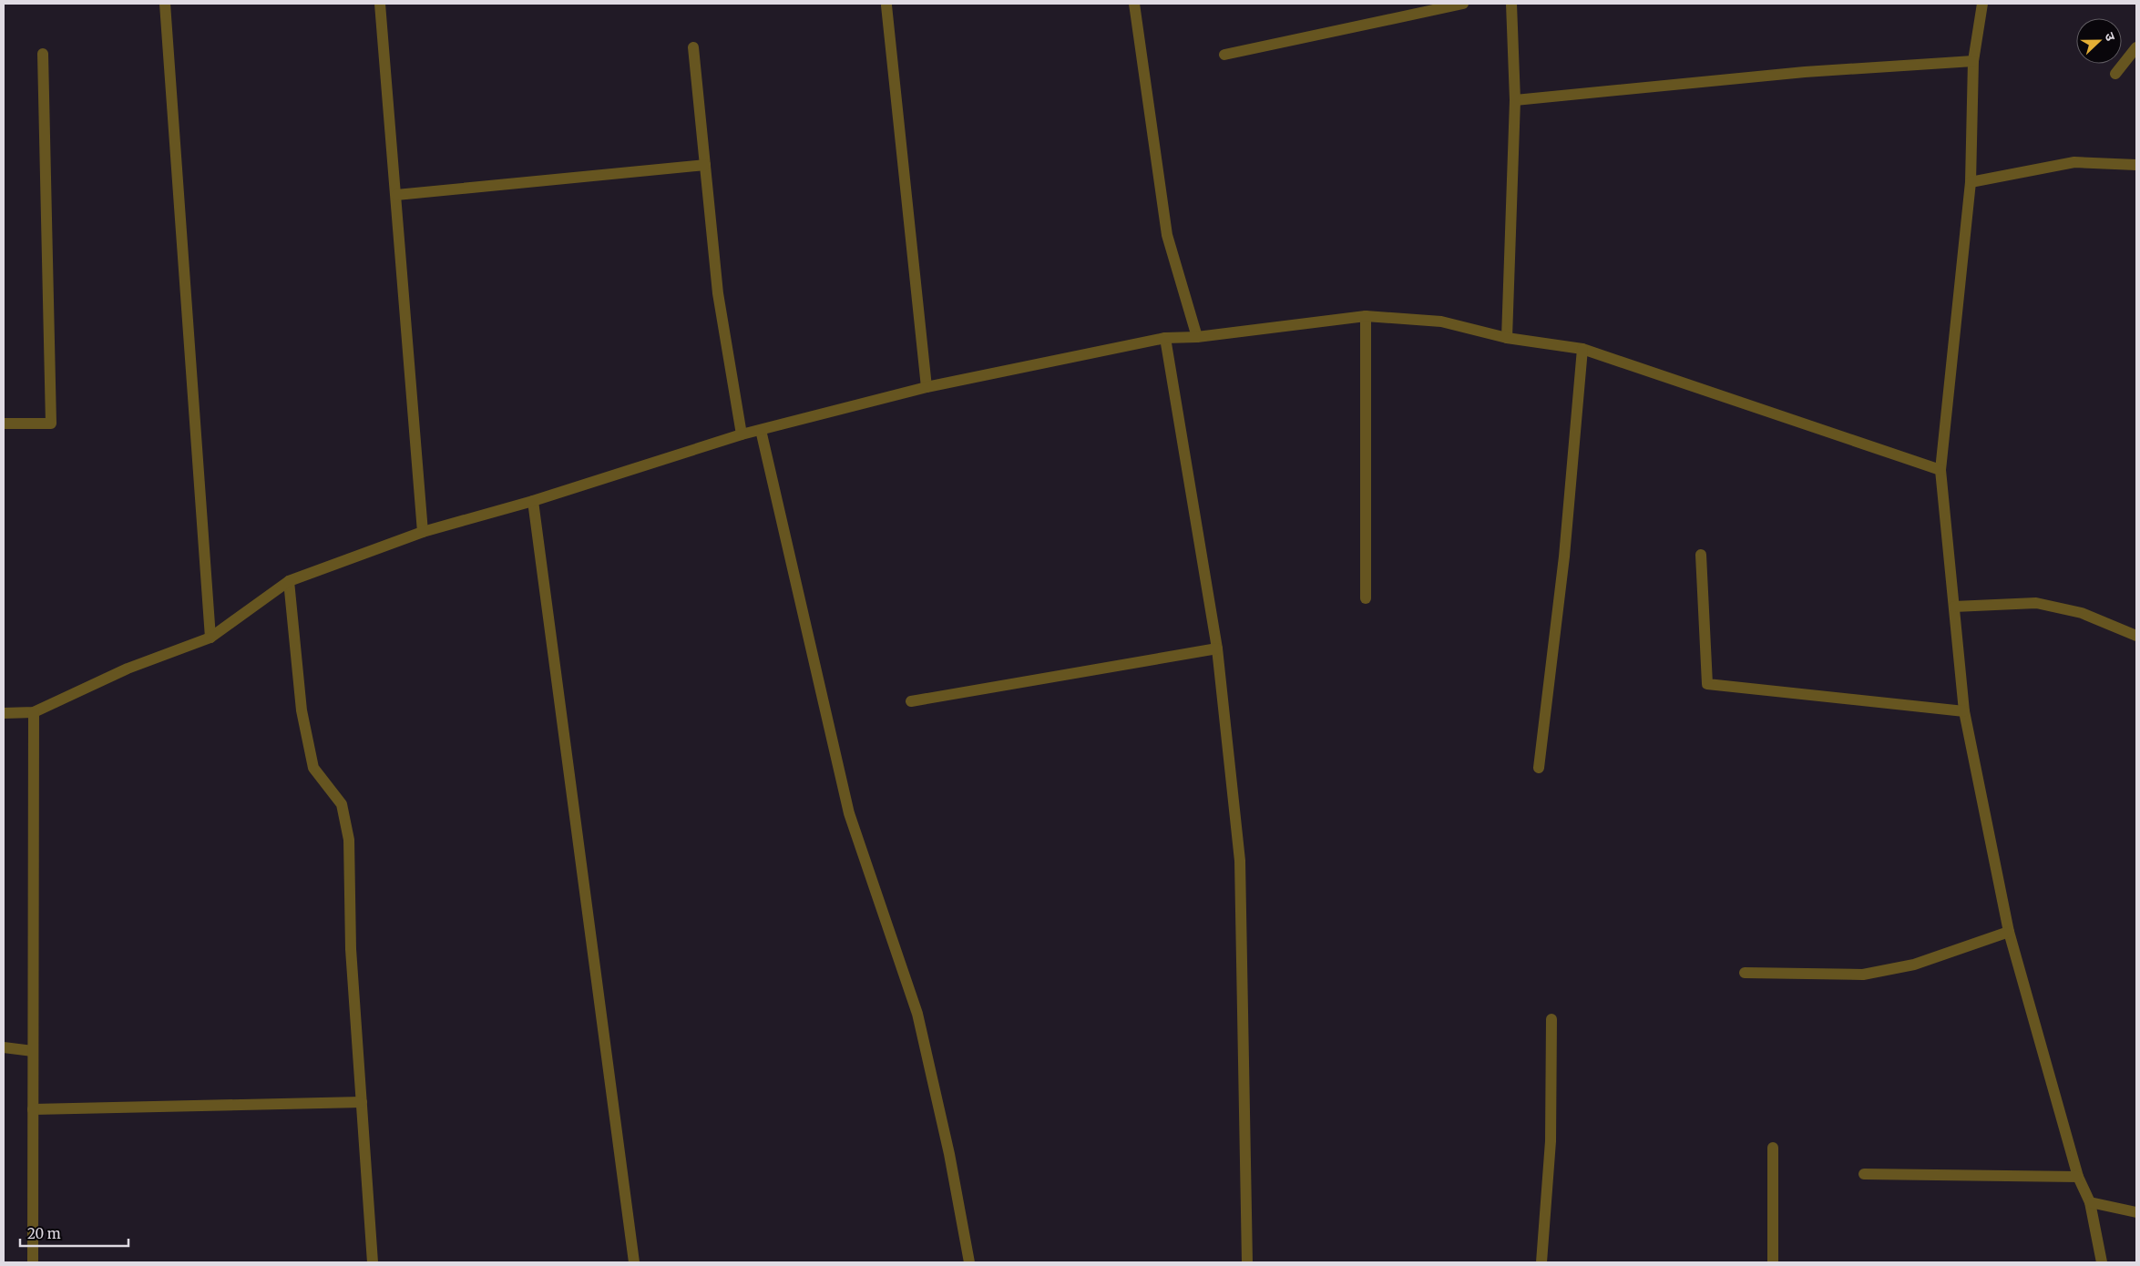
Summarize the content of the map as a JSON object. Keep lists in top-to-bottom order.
{
  "scale_bar": "20 m",
  "north": "right"
}
